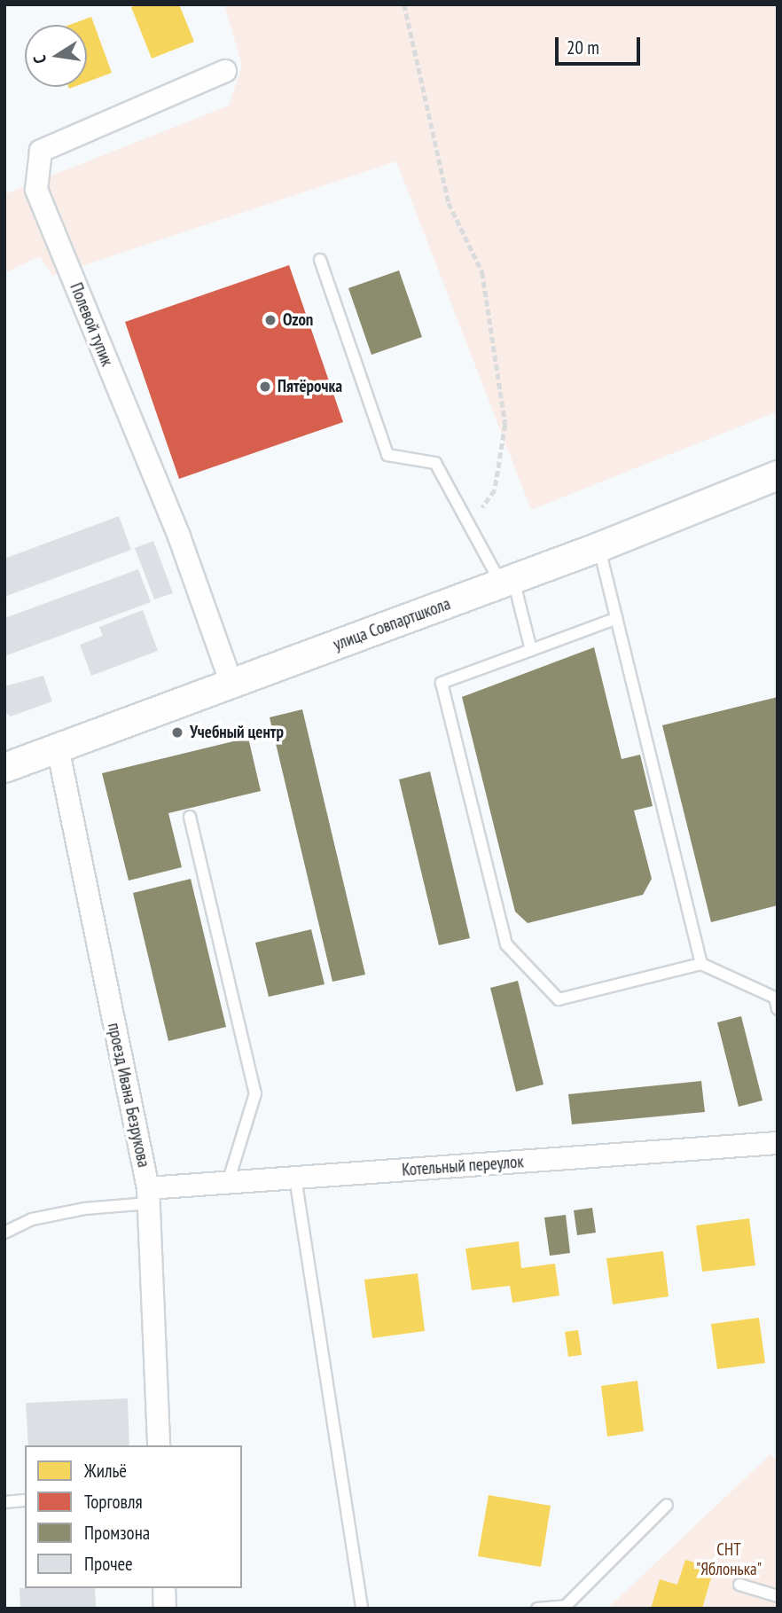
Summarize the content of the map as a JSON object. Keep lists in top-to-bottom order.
{
  "streets": {
    "street": [
      "Полевой тупик",
      "улица Совпартшкола",
      "проезд Ивана Безрукова",
      "Котельный переулок"
    ]
  },
  "crossings": [
    ["Полевой тупик", "улица Совпартшкола"],
    ["улица Совпартшкола", "проезд Ивана Безрукова"],
    ["проезд Ивана Безрукова", "Котельный переулок"]
  ],
  "parks": ["СНТ \"Яблонька\""],
  "places": ["Ozon", "Пятёрочка", "Учебный центр"],
  "legend": [
    "Жильё",
    "Торговля",
    "Промзона",
    "Прочее"
  ],
  "scale_bar": "20 m",
  "north": "left"
}
